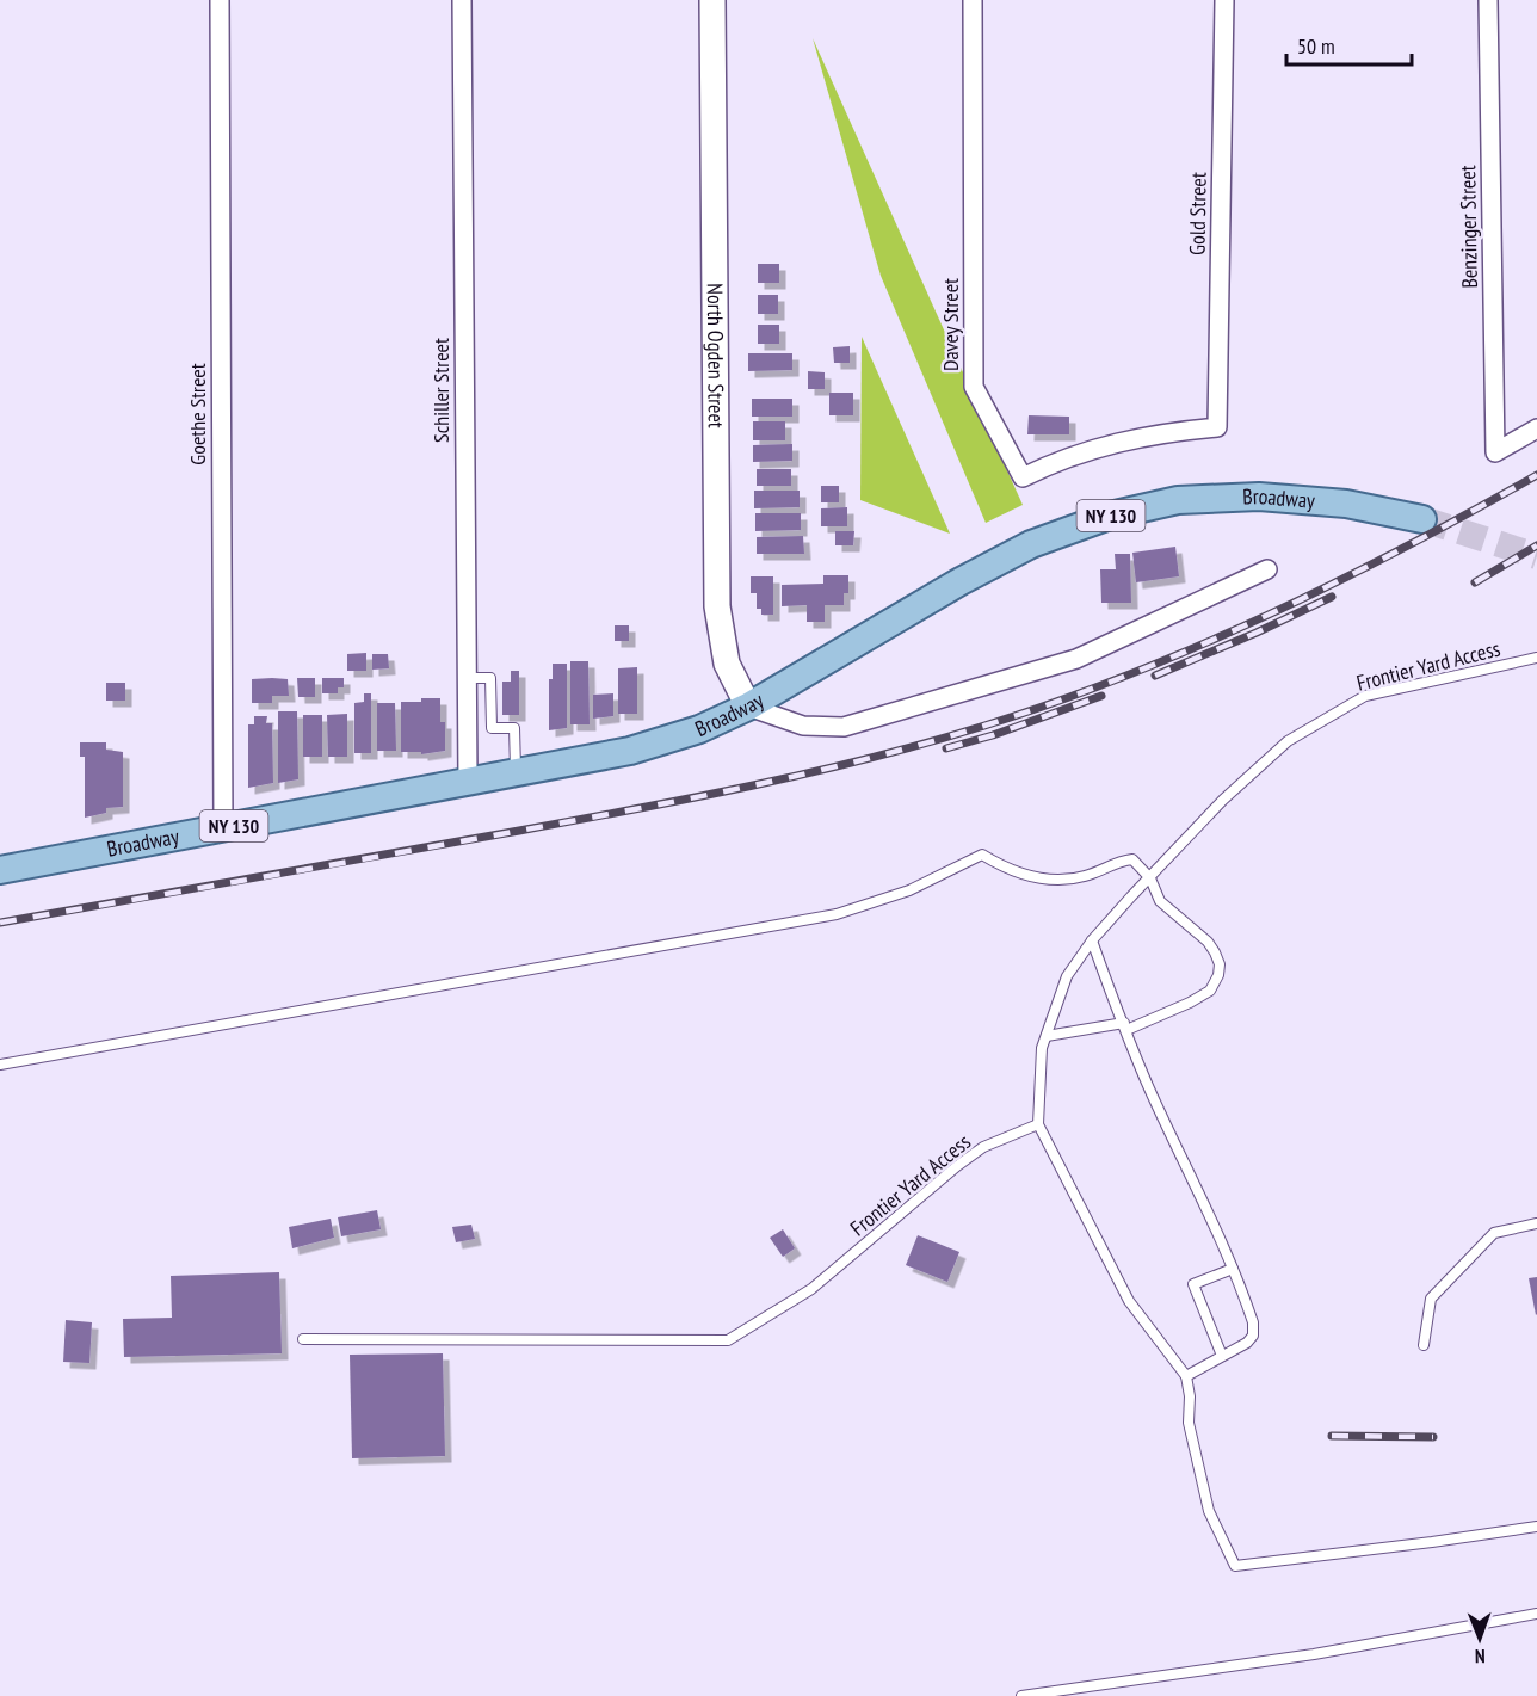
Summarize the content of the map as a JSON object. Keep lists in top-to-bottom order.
{
  "streets": {
    "main road": ["Broadway", "NY 130"],
    "street": [
      "Gold Street",
      "Benzinger Street",
      "Davey Street",
      "North Ogden Street",
      "Schiller Street",
      "Goethe Street"
    ],
    "lane": ["Frontier Yard Access"]
  },
  "crossings": [
    ["Gold Street", "Davey Street"],
    ["North Ogden Street", "Broadway"],
    ["Schiller Street", "Broadway"],
    ["Goethe Street", "Broadway"]
  ],
  "scale_bar": "50 m",
  "north": "bottom"
}
